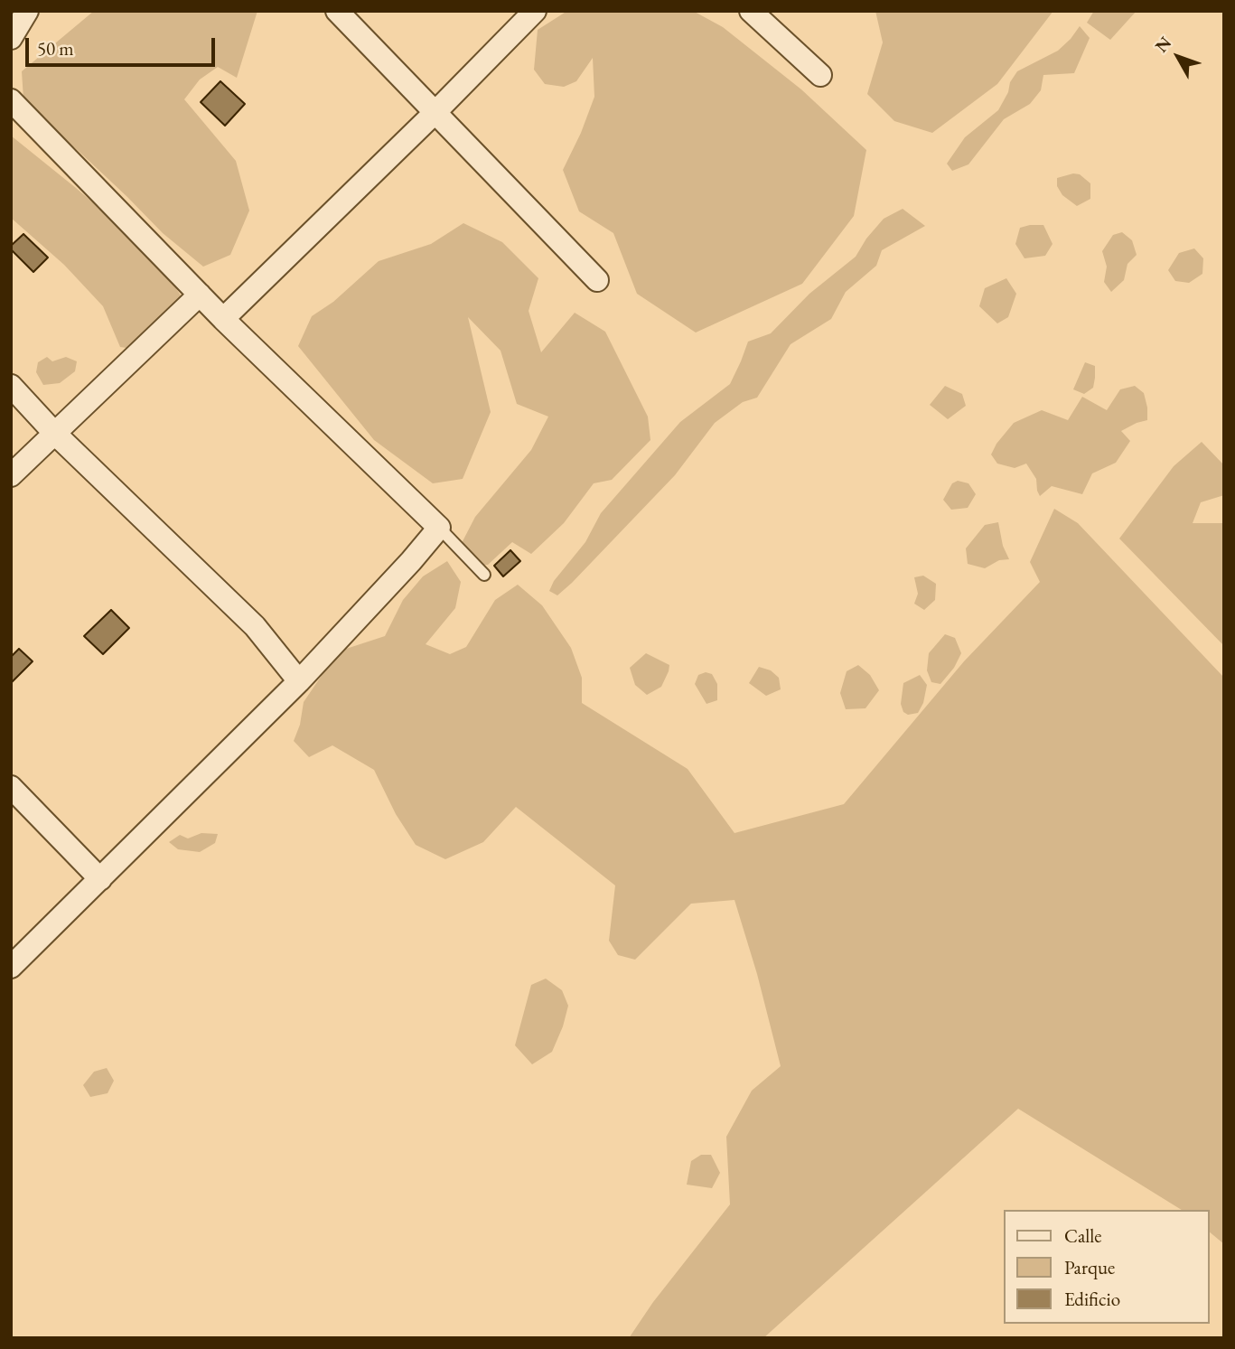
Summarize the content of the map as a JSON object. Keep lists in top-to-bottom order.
{
  "legend": ["Calle", "Parque", "Edificio"],
  "scale_bar": "50 m",
  "north": "top left"
}
